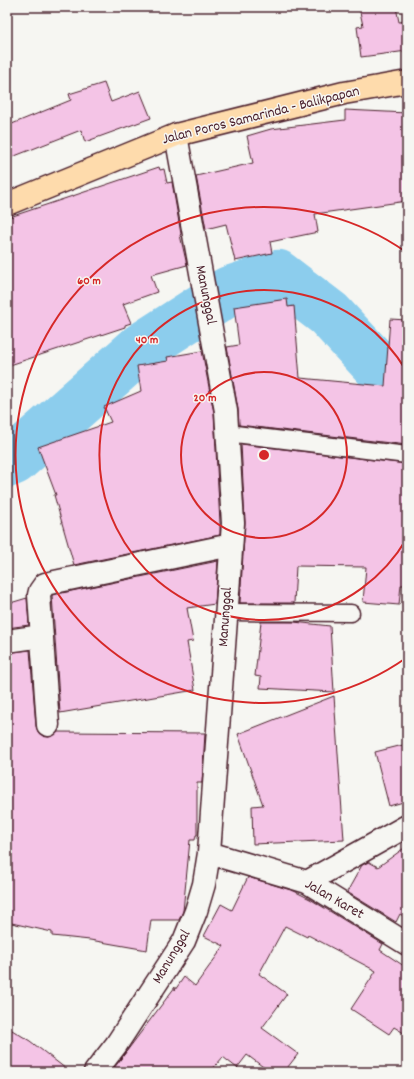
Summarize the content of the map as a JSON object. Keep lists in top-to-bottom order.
{
  "streets": {
    "highway": ["Jalan Poros Samarinda - Balikpapan"],
    "street": ["Manunggal", "Jalan Karet"]
  },
  "crossings": [
    ["Jalan Poros Samarinda - Balikpapan", "Manunggal"],
    ["Manunggal", "Jalan Karet"]
  ],
  "rings": ["60 m", "40 m", "20 m"]
}
